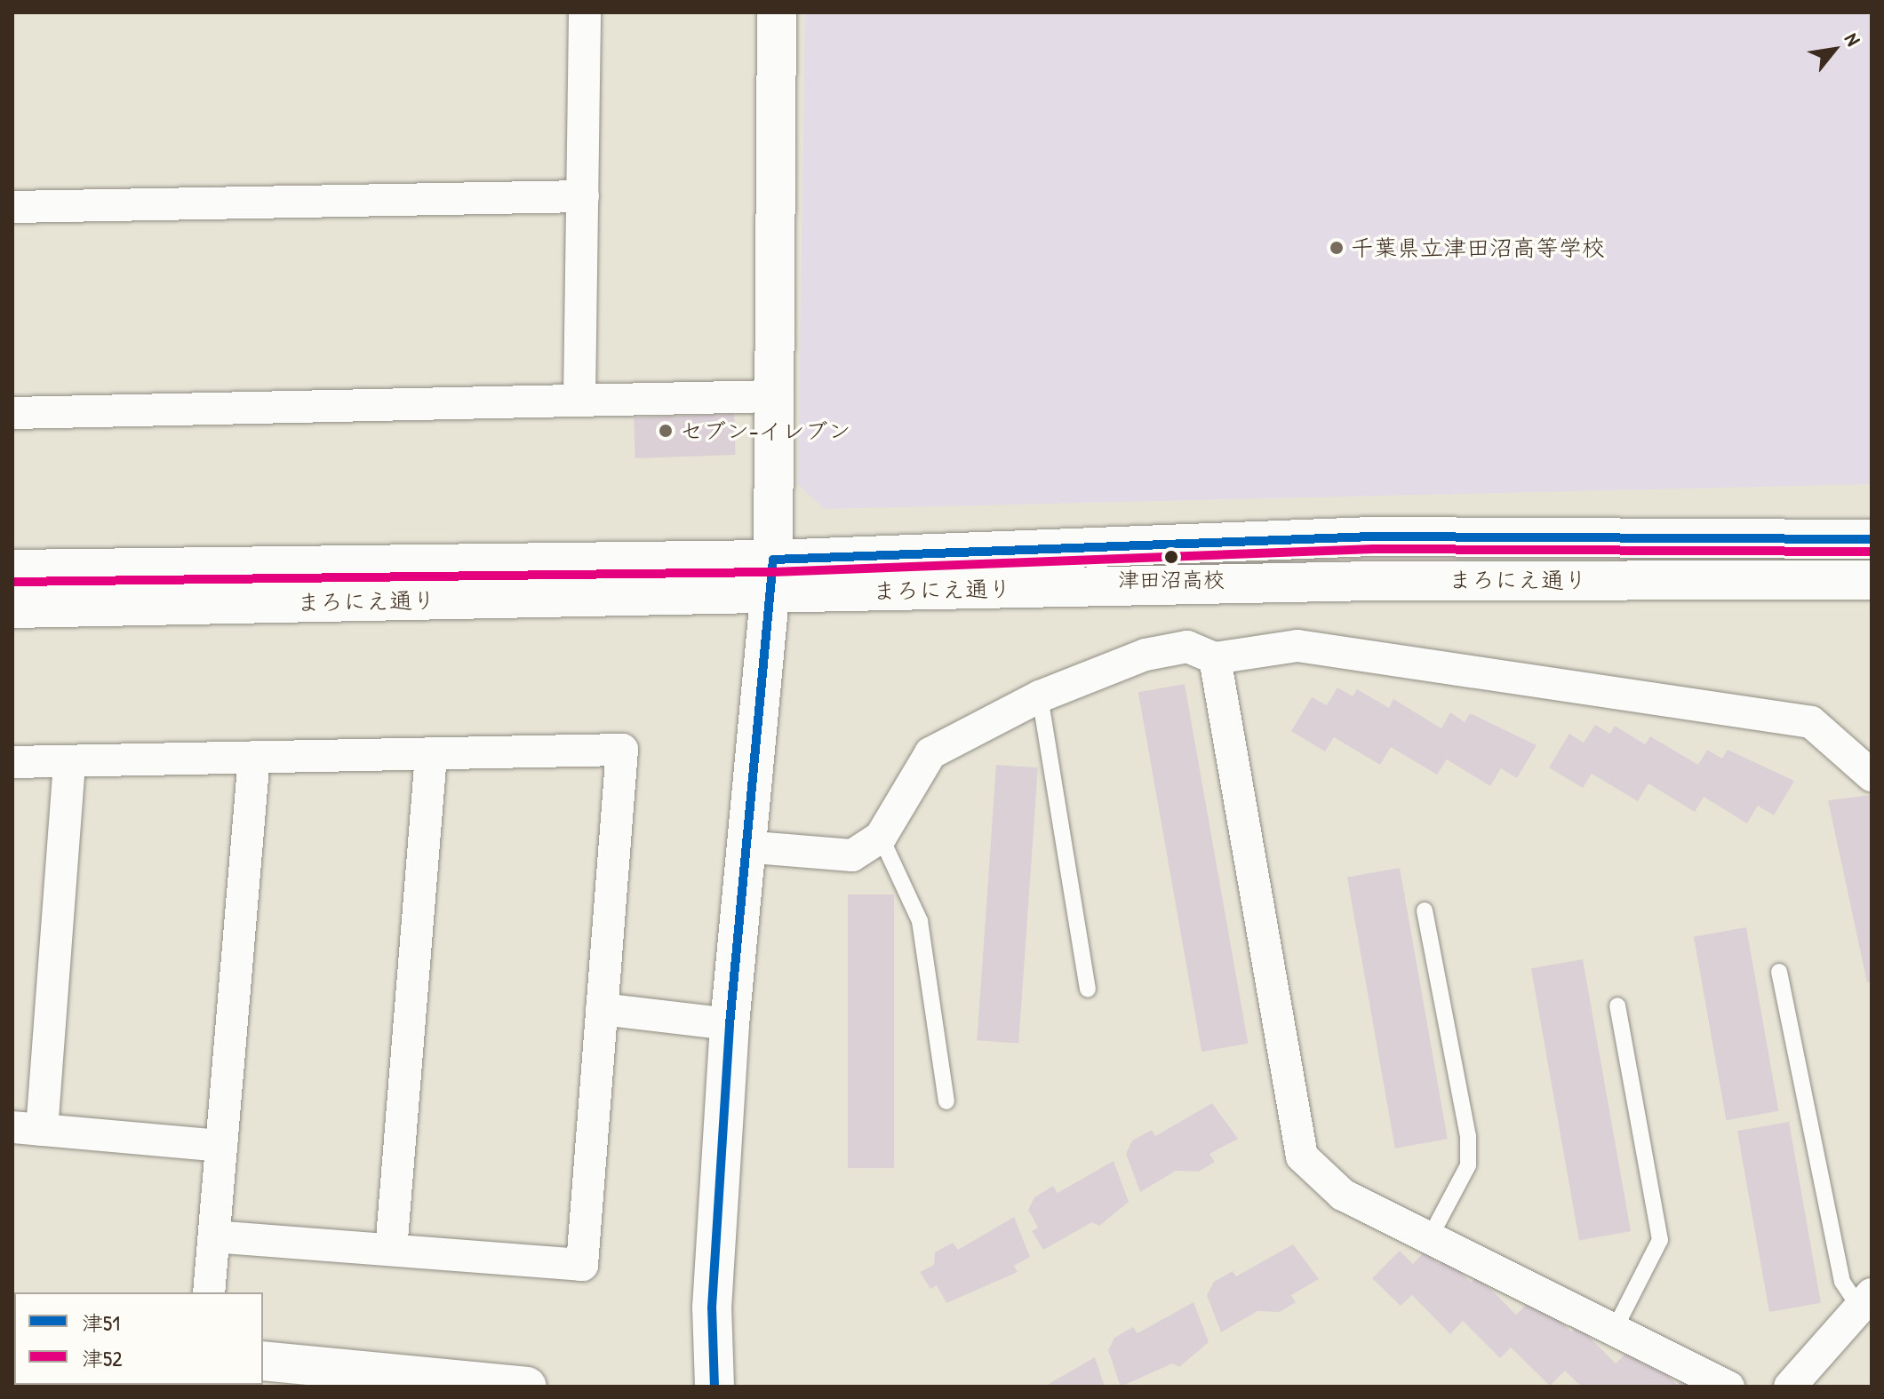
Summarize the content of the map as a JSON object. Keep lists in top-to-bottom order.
{
  "streets": {
    "street": ["まろにえ通り"]
  },
  "places": ["千葉県立津田沼高等学校", "セブン-イレブン", "津田沼高校"],
  "lines": ["transit line 津51", "transit line 津52"],
  "legend": ["津51", "津52"],
  "north": "top right"
}
